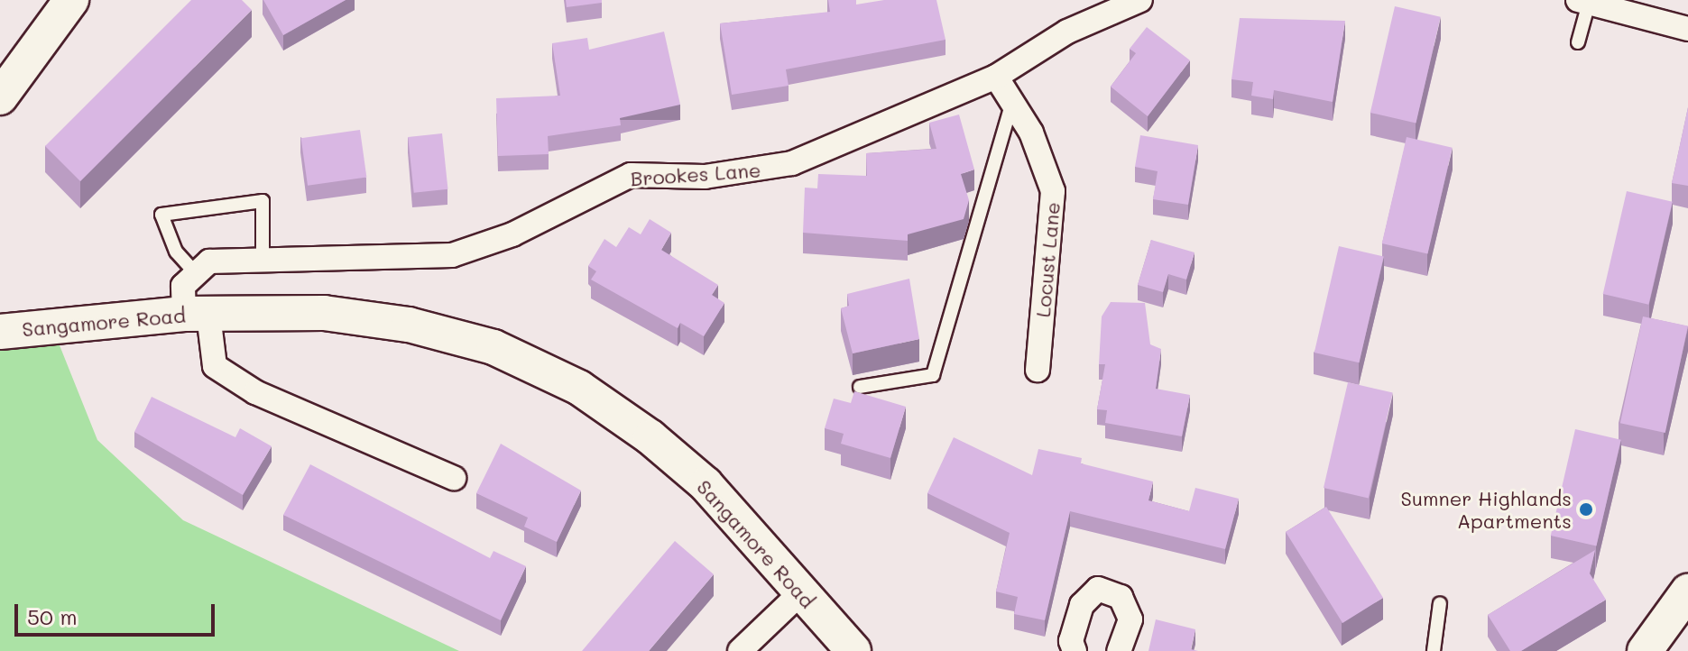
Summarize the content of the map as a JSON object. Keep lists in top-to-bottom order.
{
  "streets": {
    "street": ["Brookes Lane", "Locust Lane", "Sangamore Road"]
  },
  "crossings": [
    ["Brookes Lane", "Locust Lane"]
  ],
  "places": ["Sumner Highlands Apartments"],
  "scale_bar": "50 m"
}
